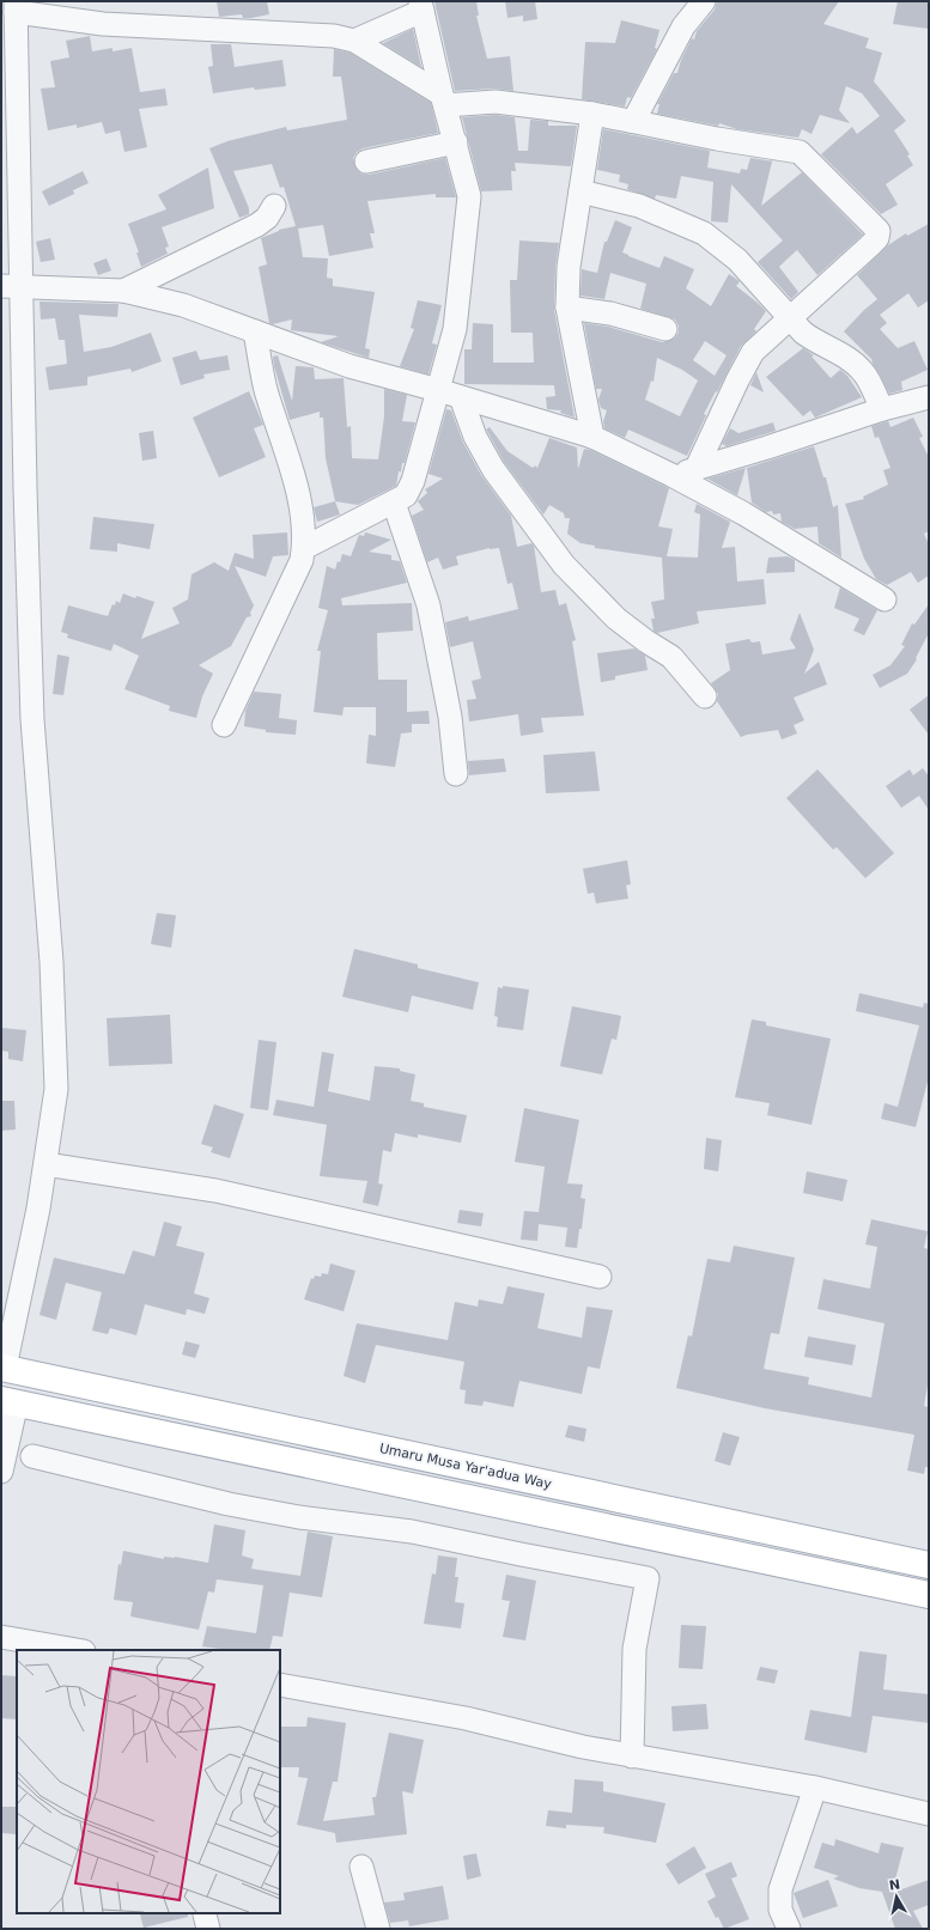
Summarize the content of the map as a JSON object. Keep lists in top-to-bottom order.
{
  "streets": {
    "main road": ["Umaru Musa Yar'adua Way"]
  },
  "north": "top"
}
